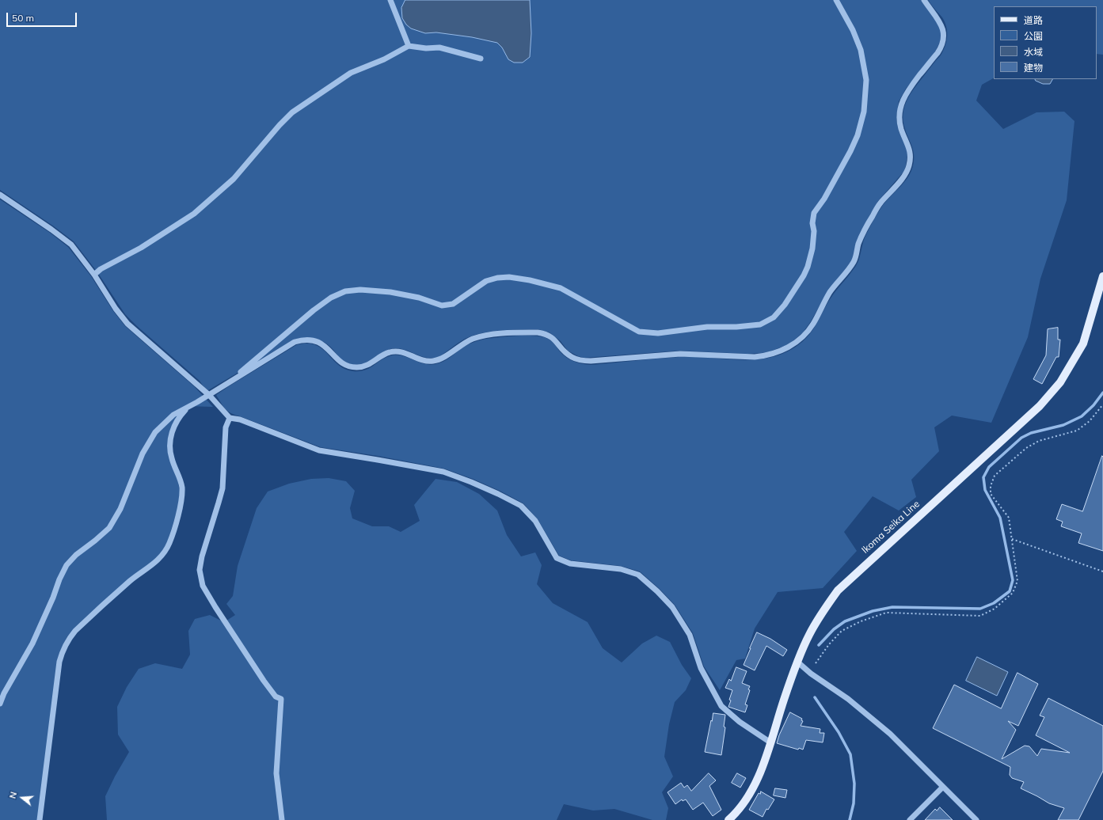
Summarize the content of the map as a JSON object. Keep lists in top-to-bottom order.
{
  "streets": {
    "main road": ["Ikoma Seika Line"]
  },
  "legend": [
    "道路",
    "公園",
    "水域",
    "建物"
  ],
  "scale_bar": "50 m",
  "north": "left"
}
